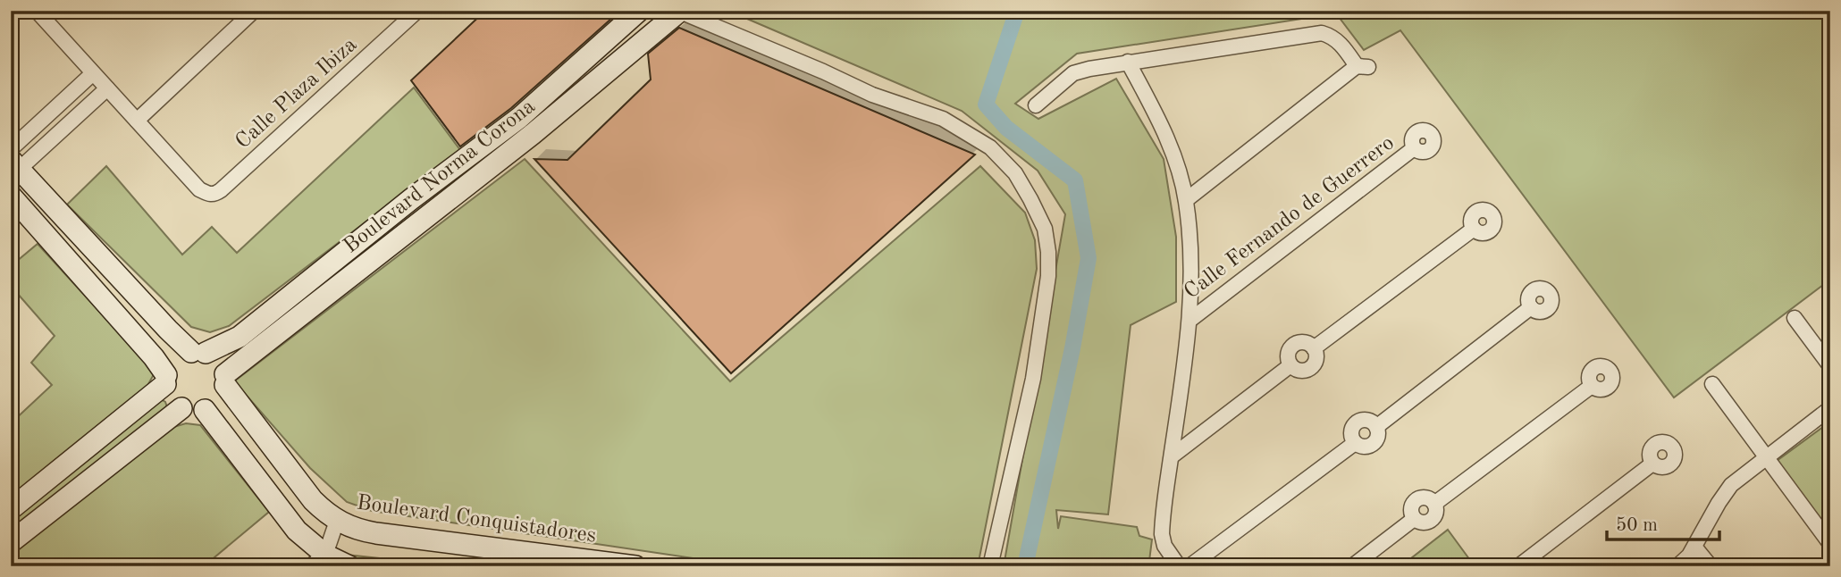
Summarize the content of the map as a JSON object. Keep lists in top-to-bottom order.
{
  "streets": {
    "street": [
      "Calle Plaza Ibiza",
      "Boulevard Norma Corona",
      "Calle Fernando de Guerrero",
      "Boulevard Conquistadores"
    ]
  },
  "crossings": [
    ["Boulevard Norma Corona", "Boulevard Conquistadores"]
  ],
  "scale_bar": "50 m"
}
